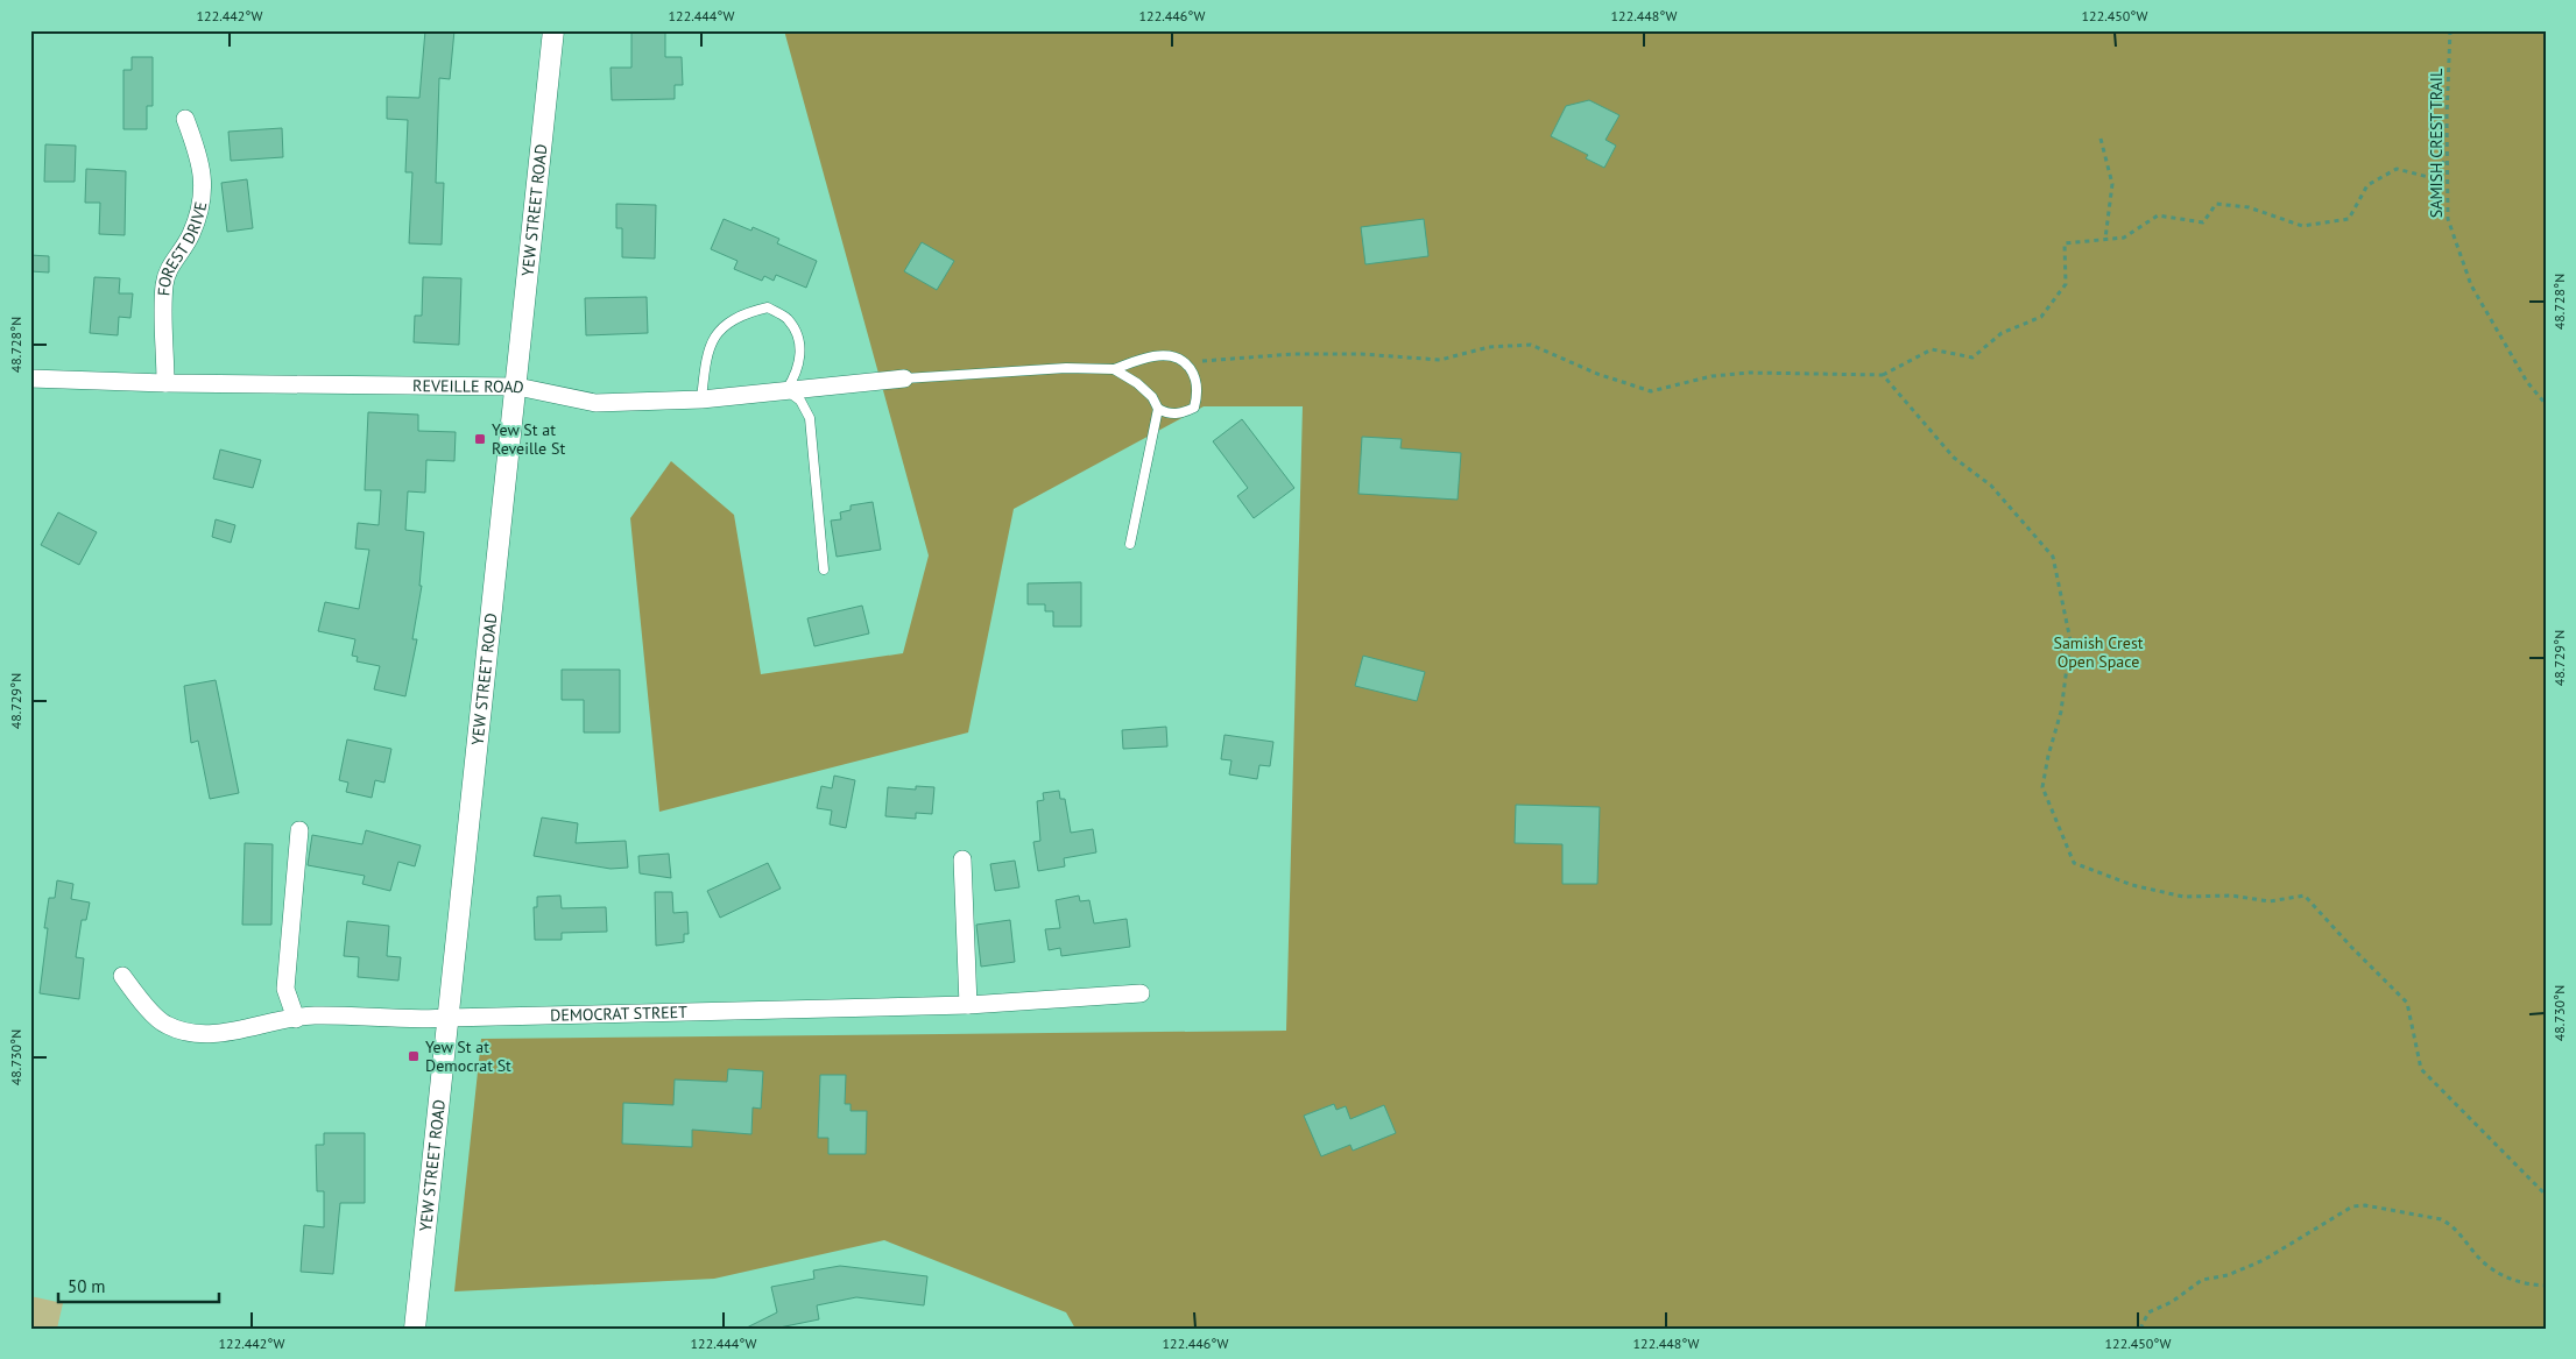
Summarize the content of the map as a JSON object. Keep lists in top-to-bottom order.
{
  "streets": {
    "street": [
      "YEW STREET ROAD",
      "FOREST DRIVE",
      "REVEILLE ROAD",
      "DEMOCRAT STREET"
    ],
    "path": ["SAMISH CREST TRAIL"]
  },
  "crossings": [
    ["YEW STREET ROAD", "REVEILLE ROAD"],
    ["YEW STREET ROAD", "DEMOCRAT STREET"],
    ["FOREST DRIVE", "REVEILLE ROAD"]
  ],
  "parks": ["Samish Crest Open Space"],
  "places": {
    "transit": ["Yew St at Reveille St", "Yew St at Democrat St"]
  },
  "scale_bar": "50 m",
  "coordinates": [
    "122.442°W",
    "122.444°W",
    "122.446°W",
    "122.448°W",
    "122.450°W",
    "48.728°N",
    "48.729°N",
    "48.730°N"
  ]
}
